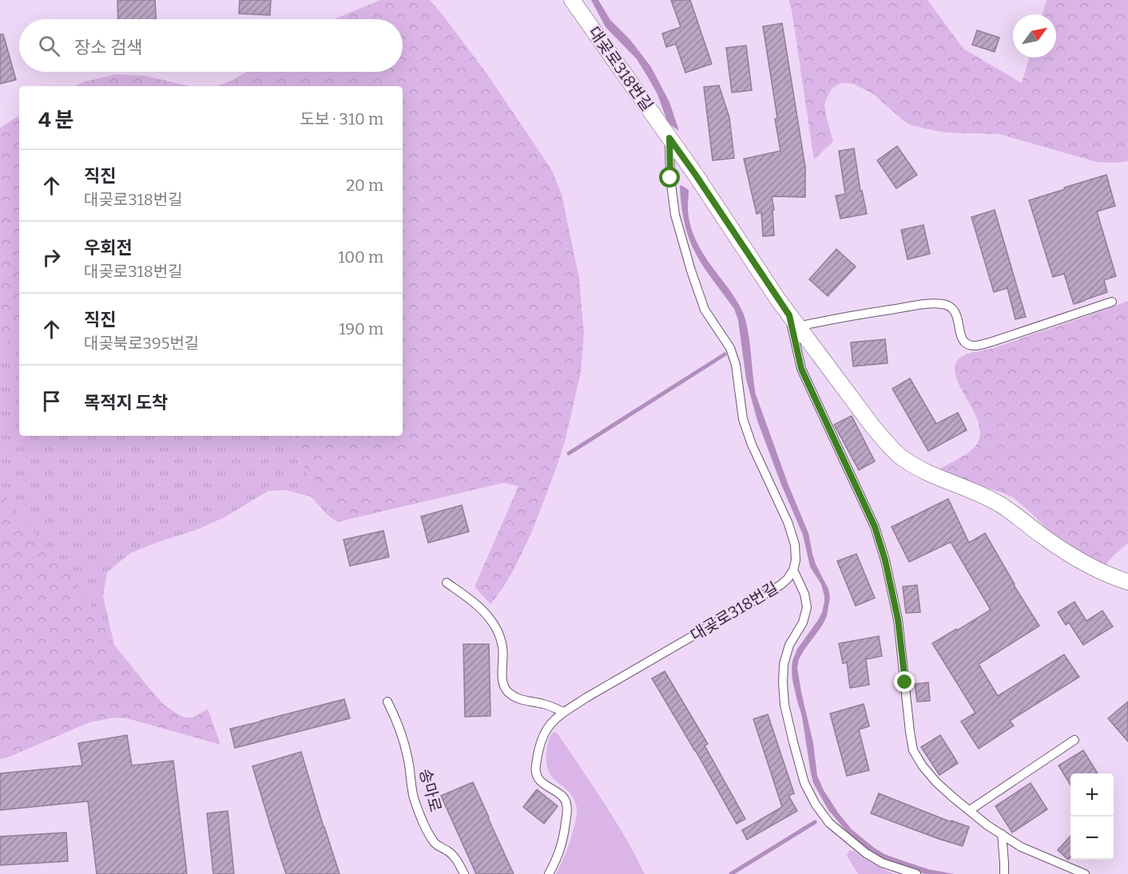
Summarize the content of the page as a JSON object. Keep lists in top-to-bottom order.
{
  "streets": {
    "street": ["대곶로318번길"],
    "lane": ["송마로"]
  },
  "north": "top right",
  "page": {
    "search": "장소 검색",
    "heading": ["4 분", "도보 · 310 m"],
    "list": [
      ["직진", "대곶로318번길", "20 m"],
      ["우회전", "대곶로318번길", "100 m"],
      ["직진", "대곶북로395번길", "190 m"],
      "목적지 도착"
    ],
    "map_buttons": ["+", "−"]
  }
}
